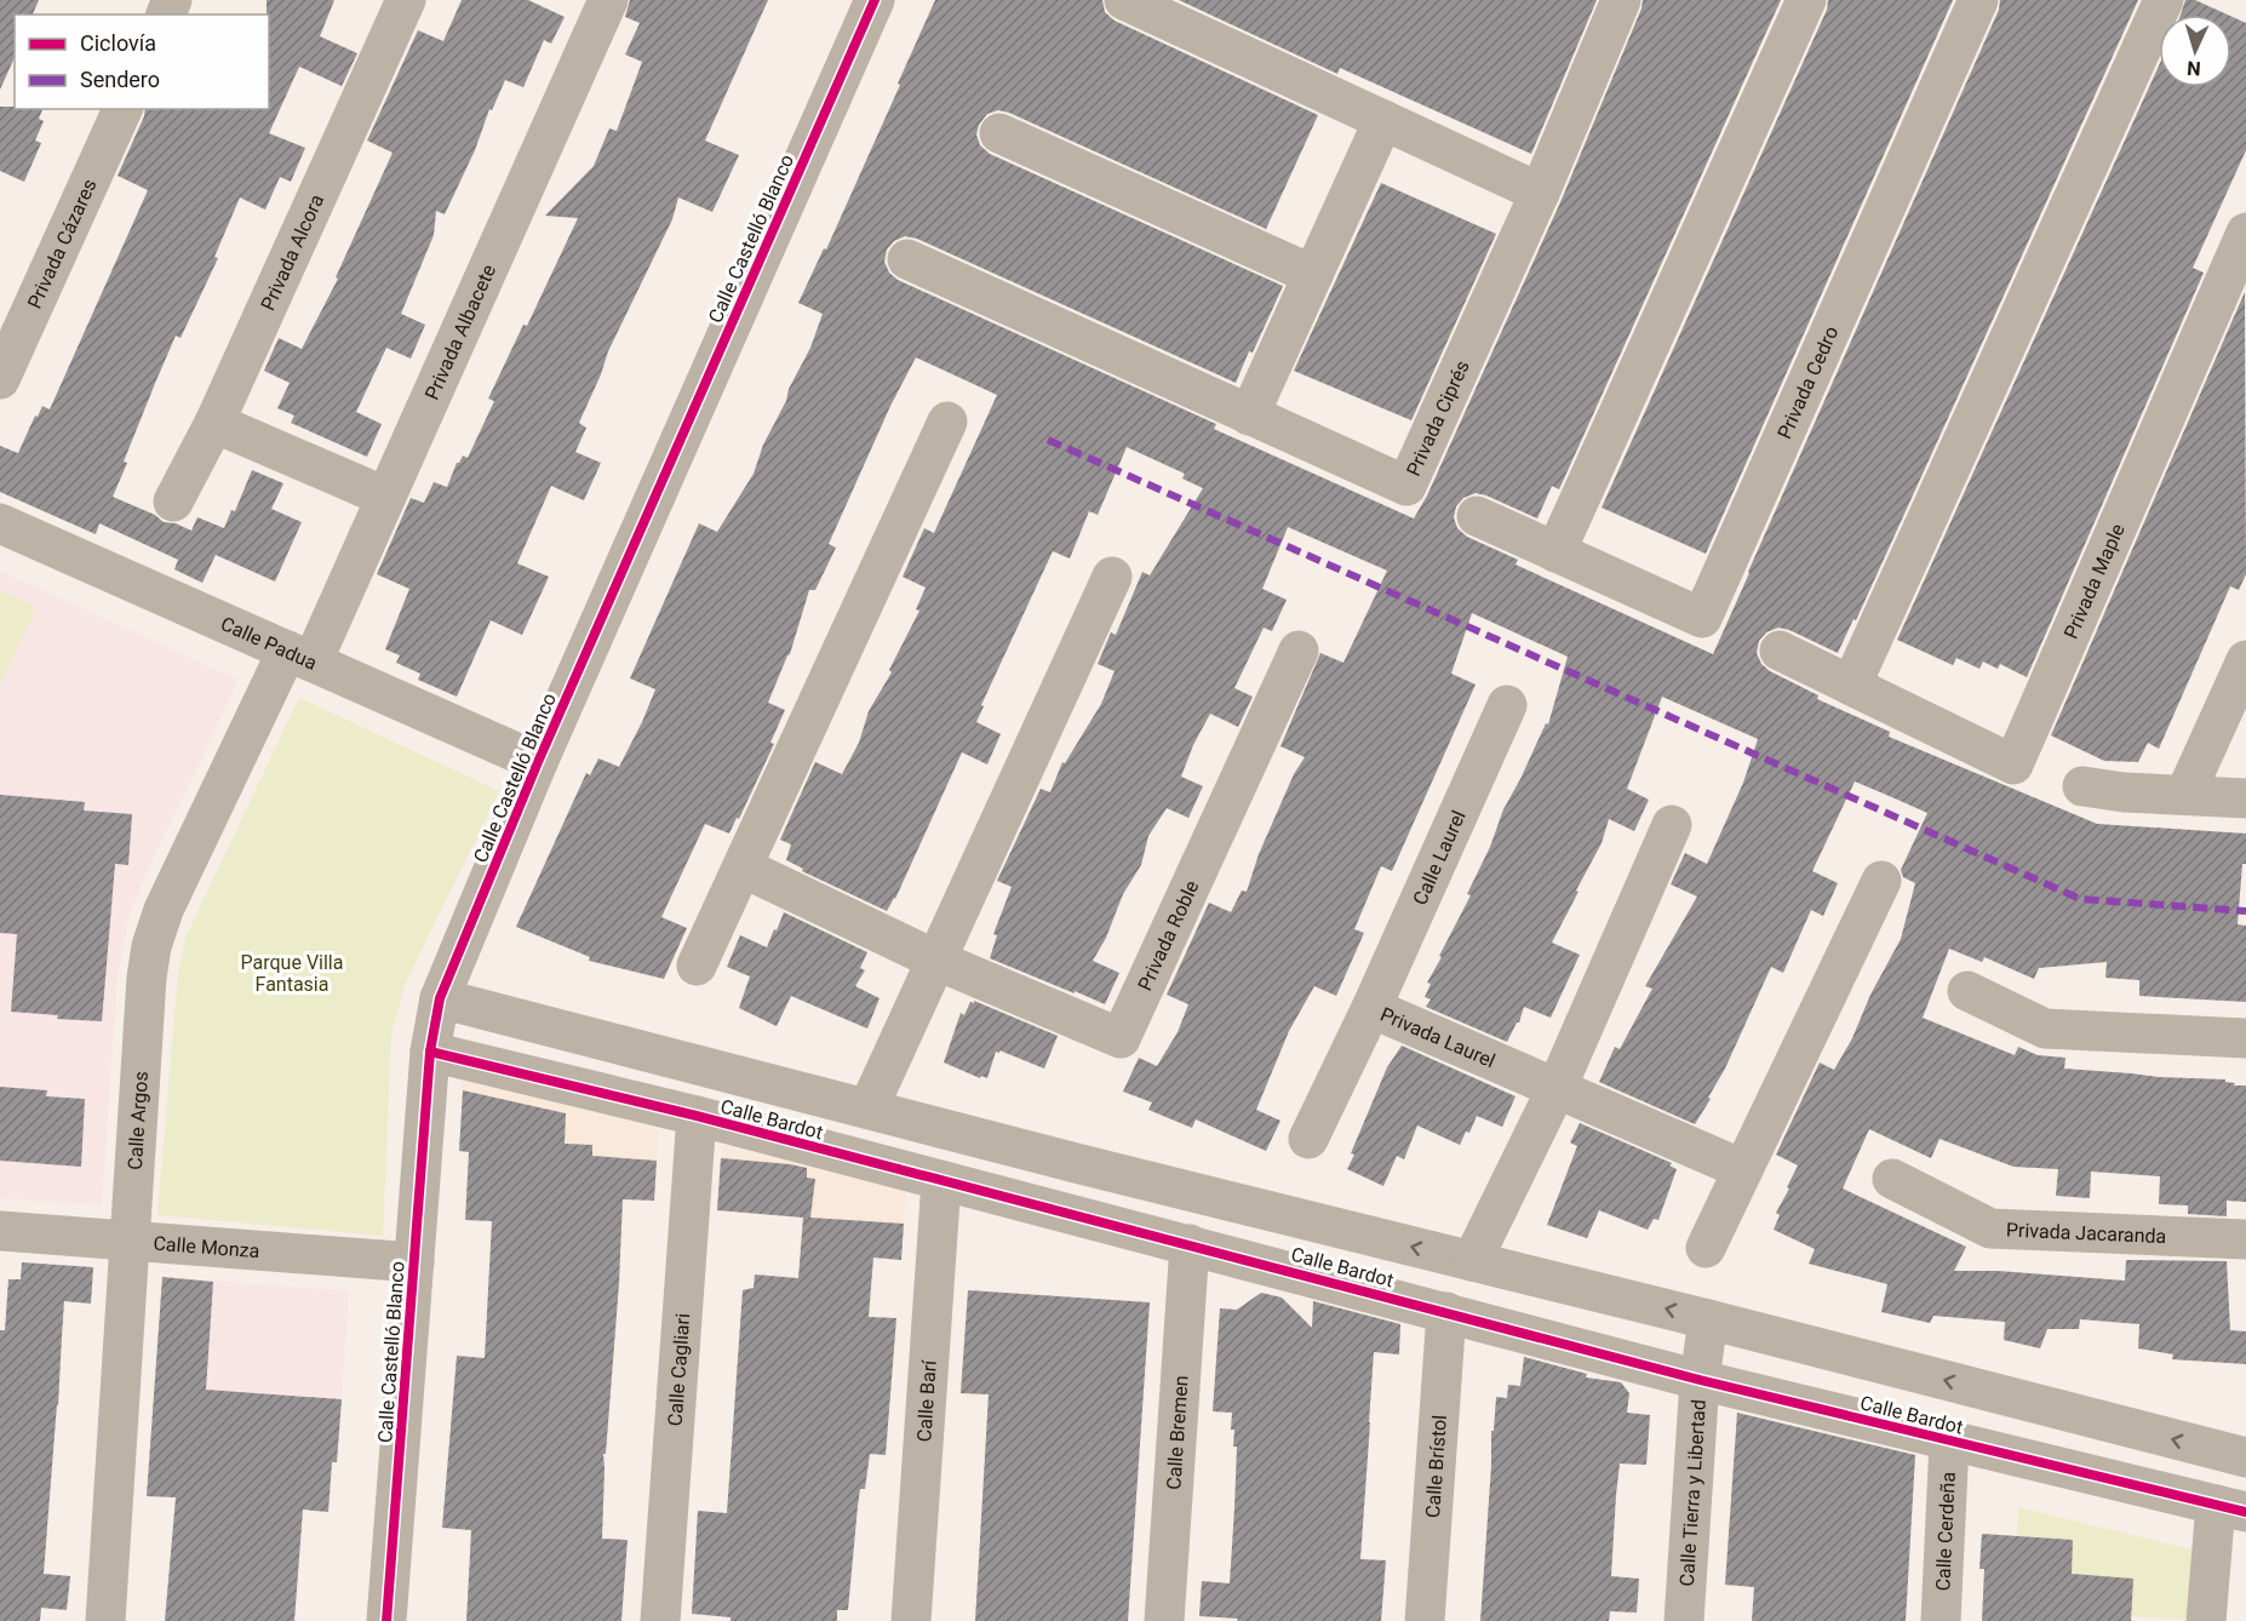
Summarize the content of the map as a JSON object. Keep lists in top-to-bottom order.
{
  "streets": {
    "street": [
      "Calle Castelló Blanco",
      "Privada Cázares",
      "Privada Alcora",
      "Privada Albacete",
      "Privada Cedro",
      "Privada Ciprés",
      "Privada Maple",
      "Calle Padua",
      "Calle Laurel",
      "Privada Roble",
      "Privada Laurel",
      "Calle Bardot",
      "Calle Argos",
      "Privada Jacaranda",
      "Calle Monza",
      "Calle Cagliari",
      "Calle Barí",
      "Calle Bremen",
      "Calle Brístol",
      "Calle Tierra y Libertad",
      "Calle Cerdeña"
    ]
  },
  "crossings": [
    ["Calle Castelló Blanco", "Calle Padua"],
    ["Calle Castelló Blanco", "Calle Bardot"],
    ["Calle Castelló Blanco", "Calle Monza"],
    ["Privada Albacete", "Calle Padua"],
    ["Privada Albacete", "Calle Argos"],
    ["Calle Padua", "Calle Argos"],
    ["Calle Laurel", "Privada Laurel"],
    ["Calle Bardot", "Calle Cagliari"],
    ["Calle Bardot", "Calle Barí"],
    ["Calle Bardot", "Calle Bremen"],
    ["Calle Bardot", "Calle Brístol"],
    ["Calle Bardot", "Calle Tierra y Libertad"],
    ["Calle Bardot", "Calle Cerdeña"],
    ["Calle Argos", "Calle Monza"]
  ],
  "parks": ["Parque Villa Fantasia"],
  "legend": ["Ciclovía", "Sendero"],
  "north": "bottom"
}
